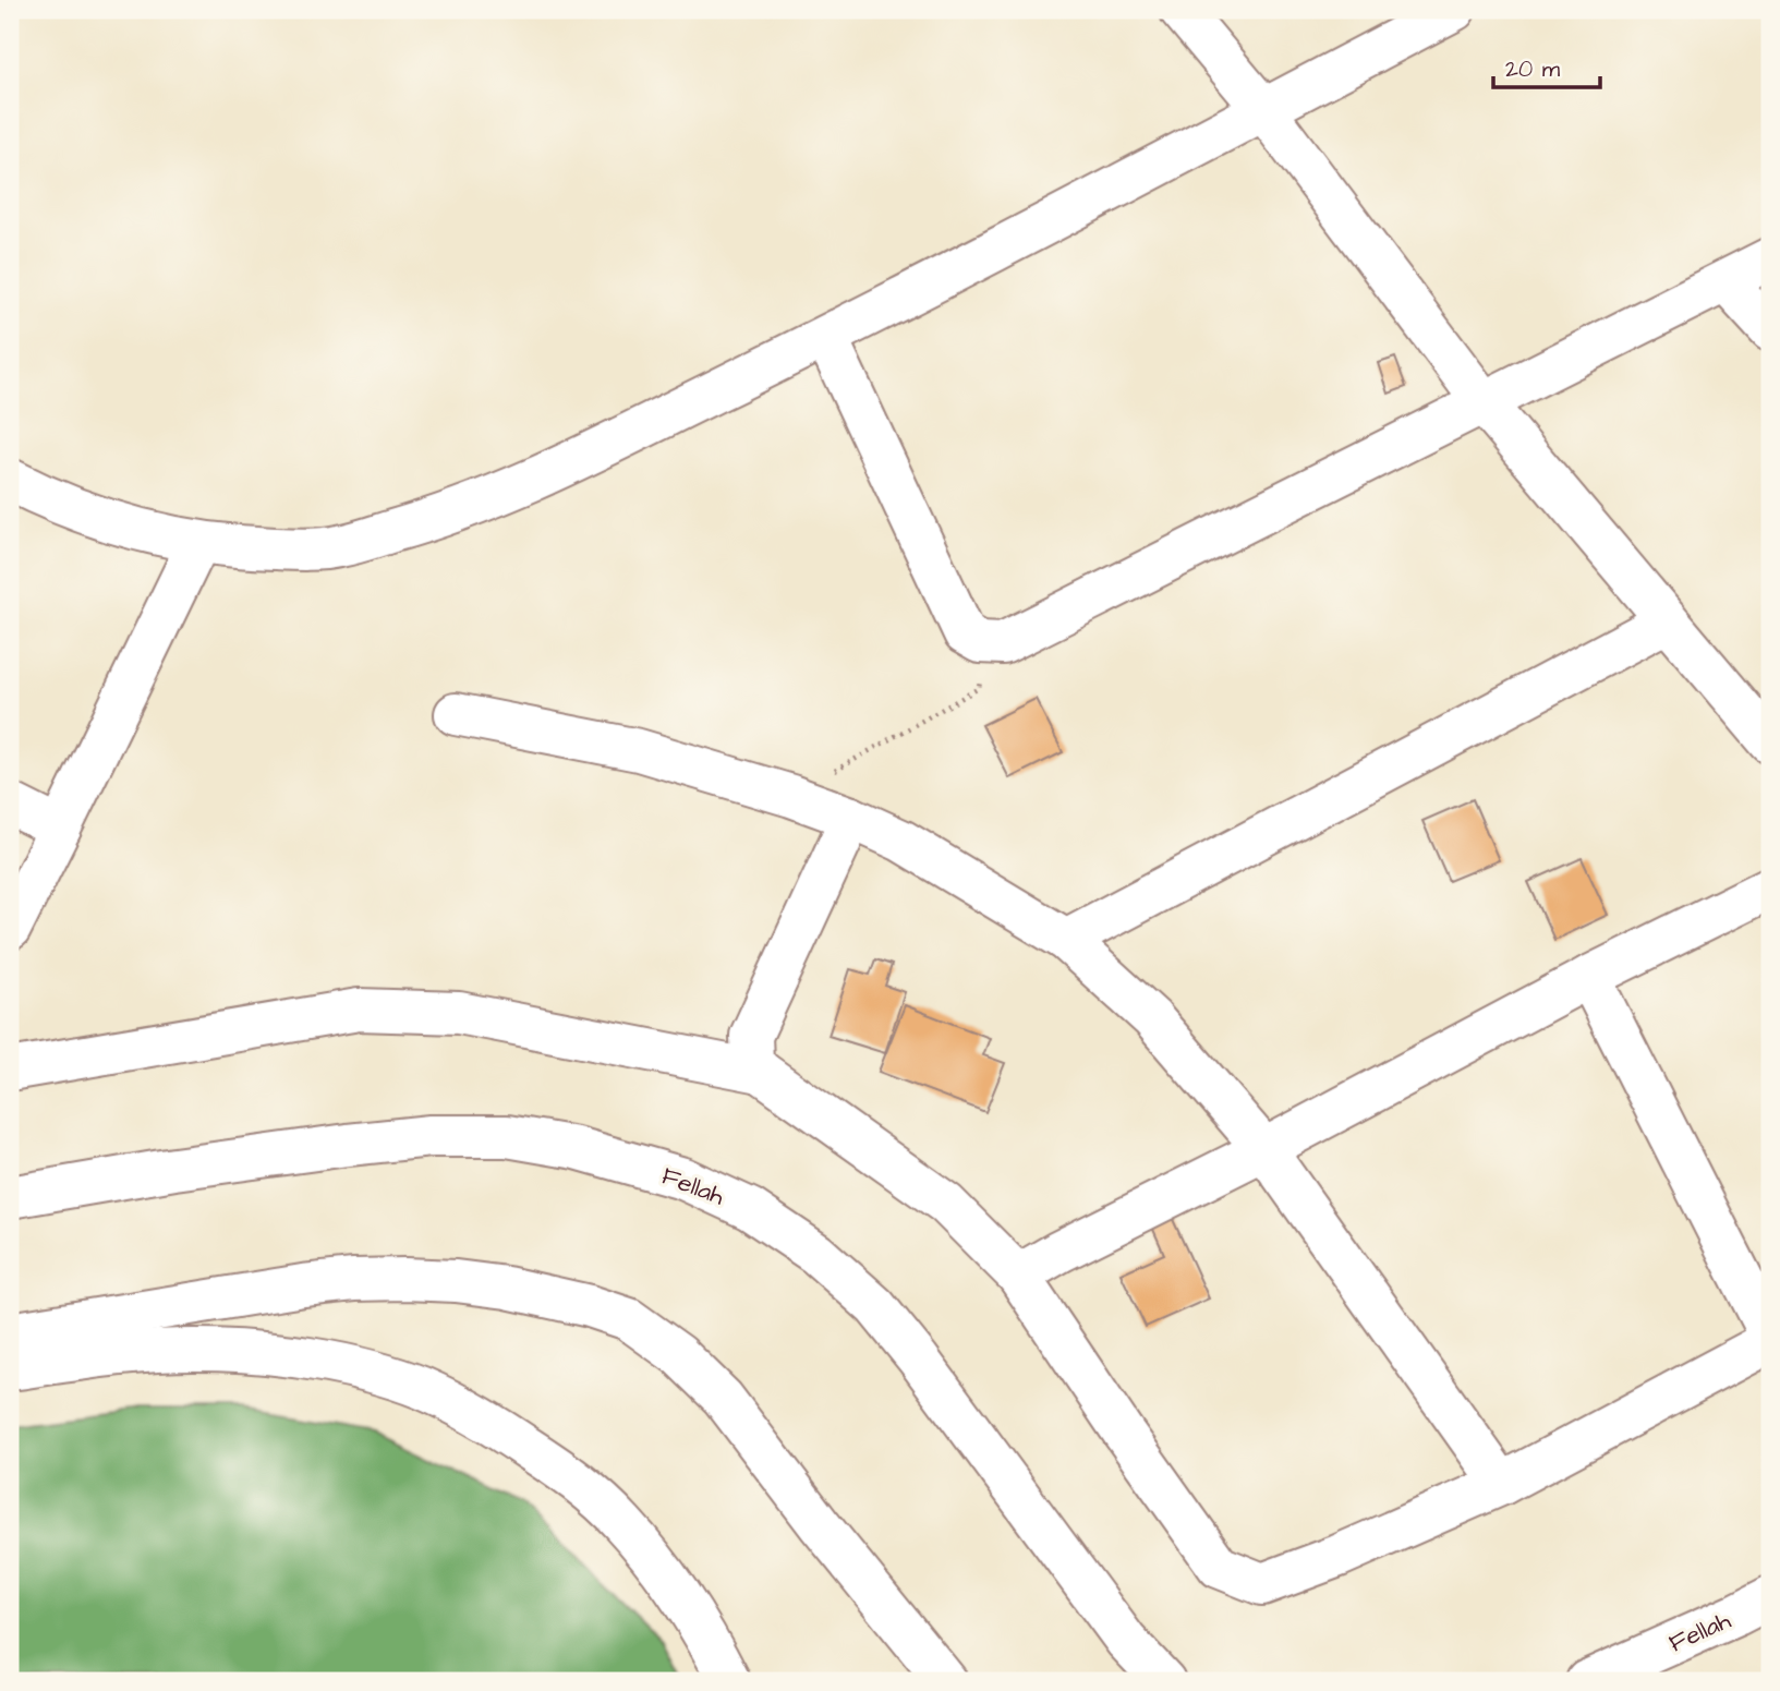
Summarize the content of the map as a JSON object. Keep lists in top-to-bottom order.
{
  "streets": {
    "main road": ["Fellah"]
  },
  "scale_bar": "20 m"
}
